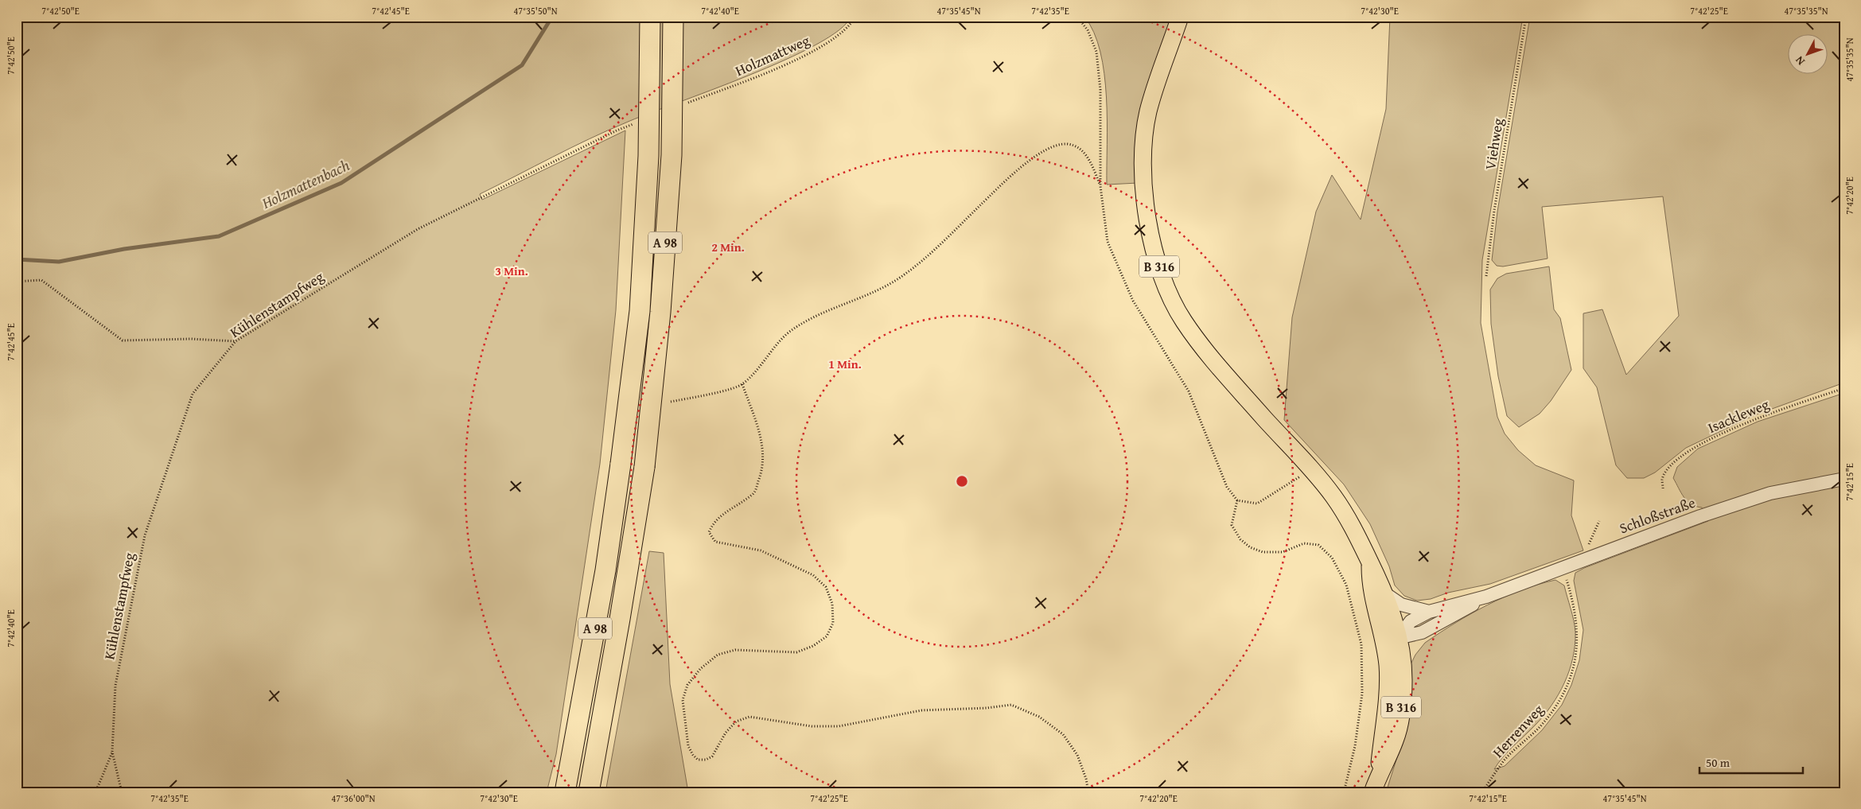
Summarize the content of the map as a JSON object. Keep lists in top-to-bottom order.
{
  "streets": {
    "highway": ["A 98"],
    "main road": ["B 316"],
    "street": ["Schloßstraße"],
    "path": [
      "Holzmattweg",
      "Viehweg",
      "Kühlenstampfweg",
      "Isackleweg",
      "Herrenweg"
    ]
  },
  "crossings": [
    ["B 316", "Schloßstraße"],
    ["Schloßstraße", "Herrenweg"]
  ],
  "water": ["Holzmattenbach"],
  "scale_bar": "50 m",
  "north": "bottom left",
  "coordinates": [
    "7°42'50\"E",
    "7°42'45\"E",
    "47°35'50\"N",
    "7°42'40\"E",
    "47°35'45\"N",
    "7°42'35\"E",
    "7°42'30\"E",
    "7°42'25\"E",
    "47°35'35\"N",
    "7°42'20\"E",
    "7°42'15\"E",
    "47°36'00\"N"
  ],
  "rings": ["2 Min.", "3 Min.", "1 Min."]
}
